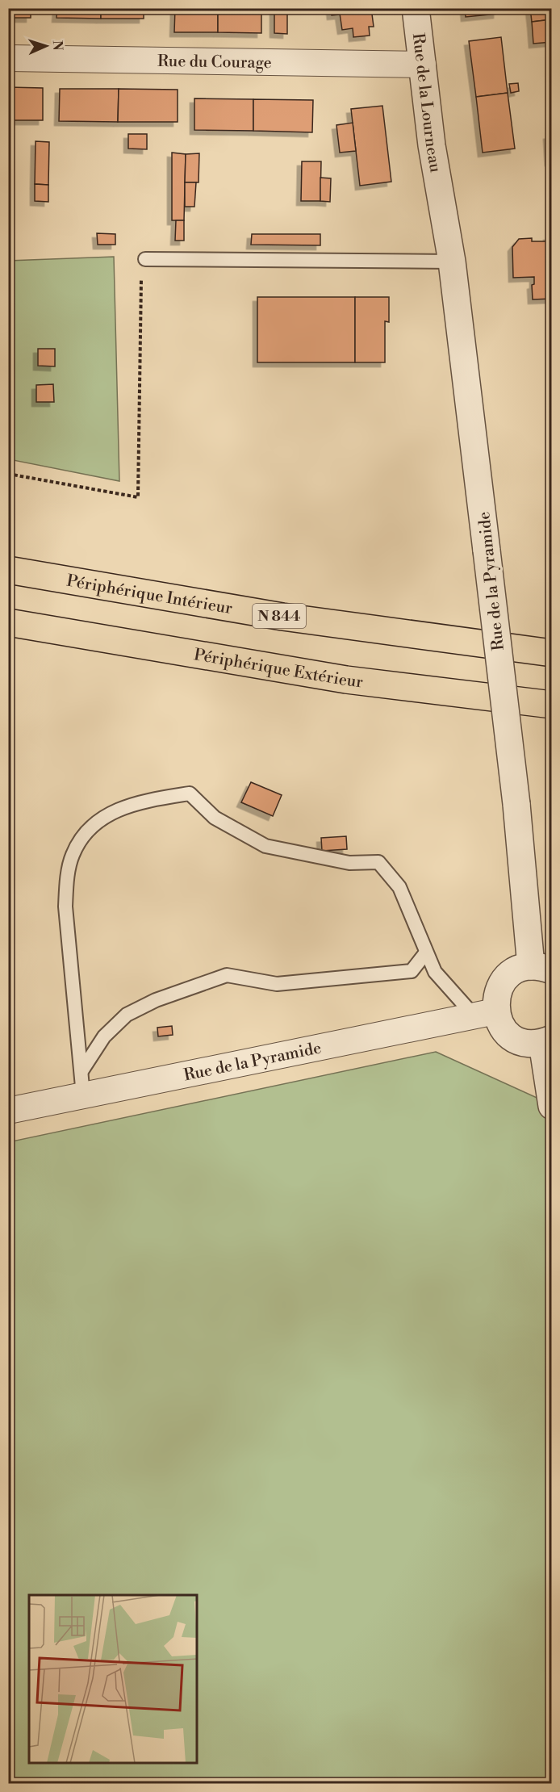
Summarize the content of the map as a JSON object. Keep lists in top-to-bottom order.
{
  "streets": {
    "highway": ["Périphérique Intérieur", "N 844", "Périphérique Extérieur"],
    "street": ["Rue du Courage", "Rue de la Lourneau", "Rue de la Pyramide"]
  },
  "crossings": [
    ["Rue du Courage", "Rue de la Lourneau"],
    ["Rue de la Lourneau", "Rue de la Pyramide"]
  ],
  "north": "right"
}
